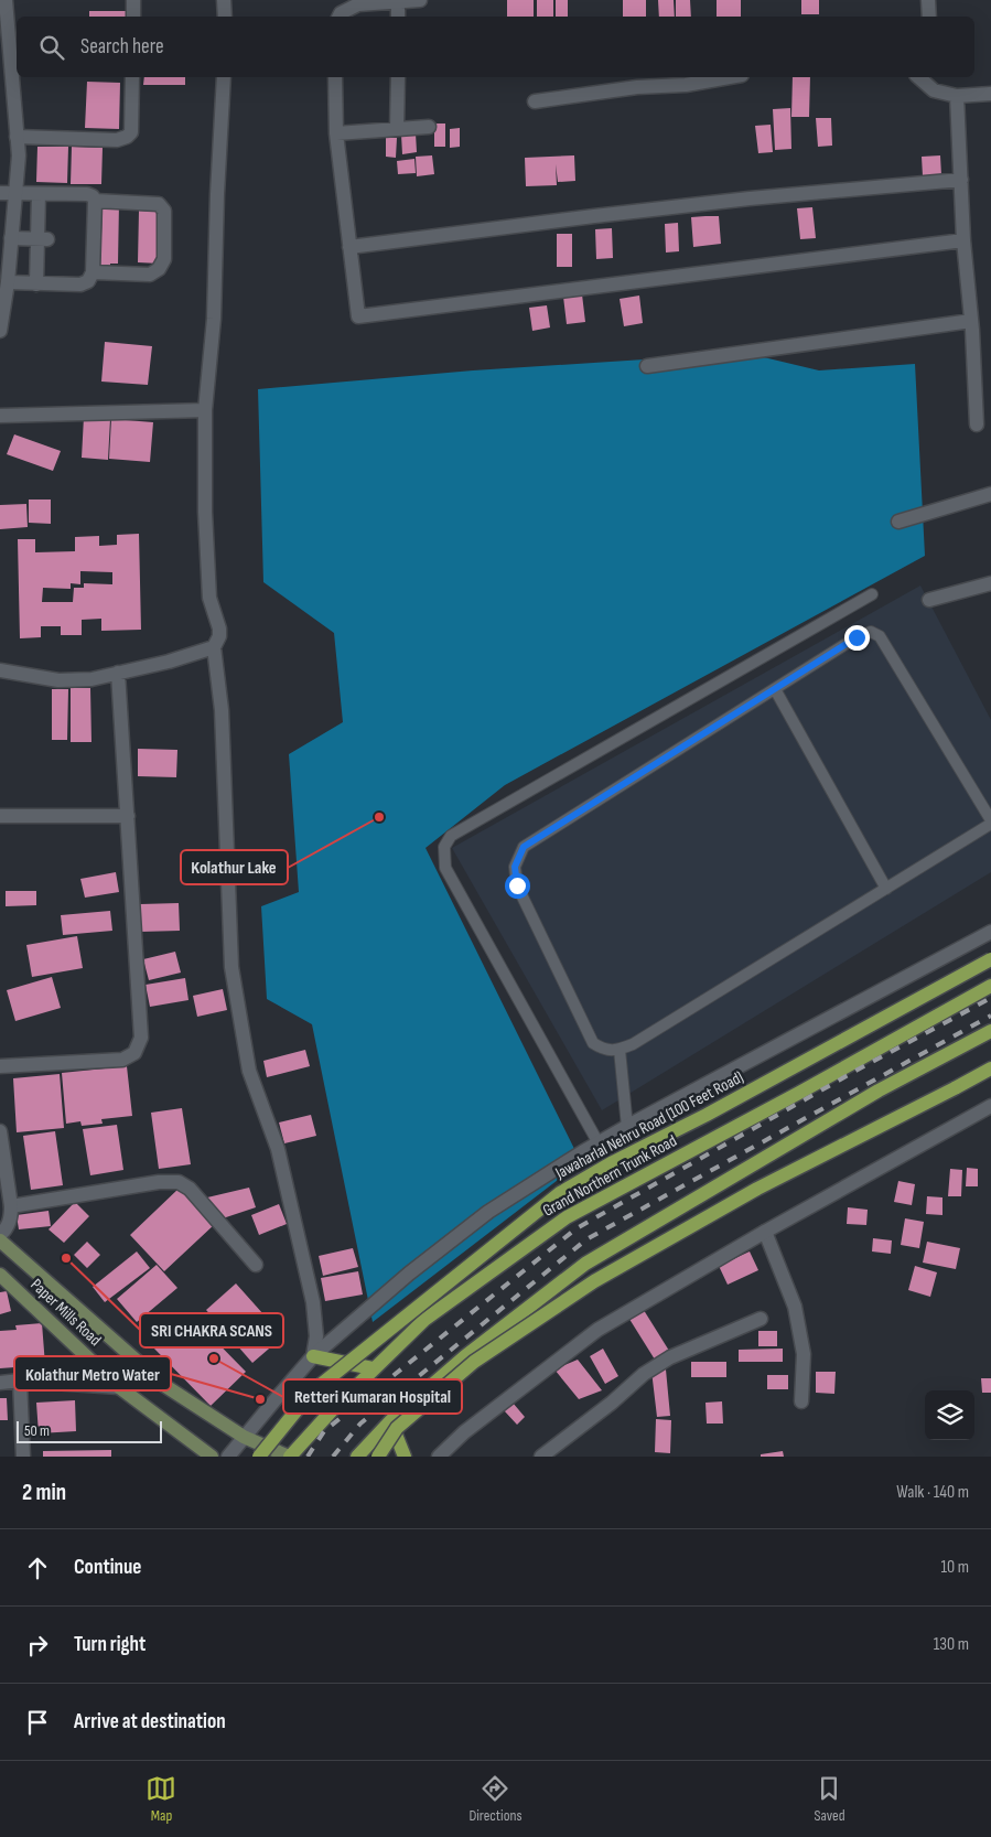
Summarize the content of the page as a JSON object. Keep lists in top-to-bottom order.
{
  "streets": {
    "main road": ["Jawaharlal Nehru Road (100 Feet Road)", "Grand Northern Trunk Road", "Paper Mills Road"]
  },
  "crossings": [
    ["Grand Northern Trunk Road", "Paper Mills Road"]
  ],
  "places": [
    "Kolathur Lake",
    "SRI CHAKRA SCANS",
    "Retteri Kumaran Hospital",
    "Kolathur Metro Water"
  ],
  "scale_bar": "50 m",
  "page": {
    "search": "Search here",
    "scale": "50 m",
    "heading": ["2 min", "Walk · 140 m"],
    "list": [
      ["Continue", "10 m"],
      ["Turn right", "130 m"],
      "Arrive at destination"
    ],
    "nav": ["Map", "Directions", "Saved"]
  }
}
